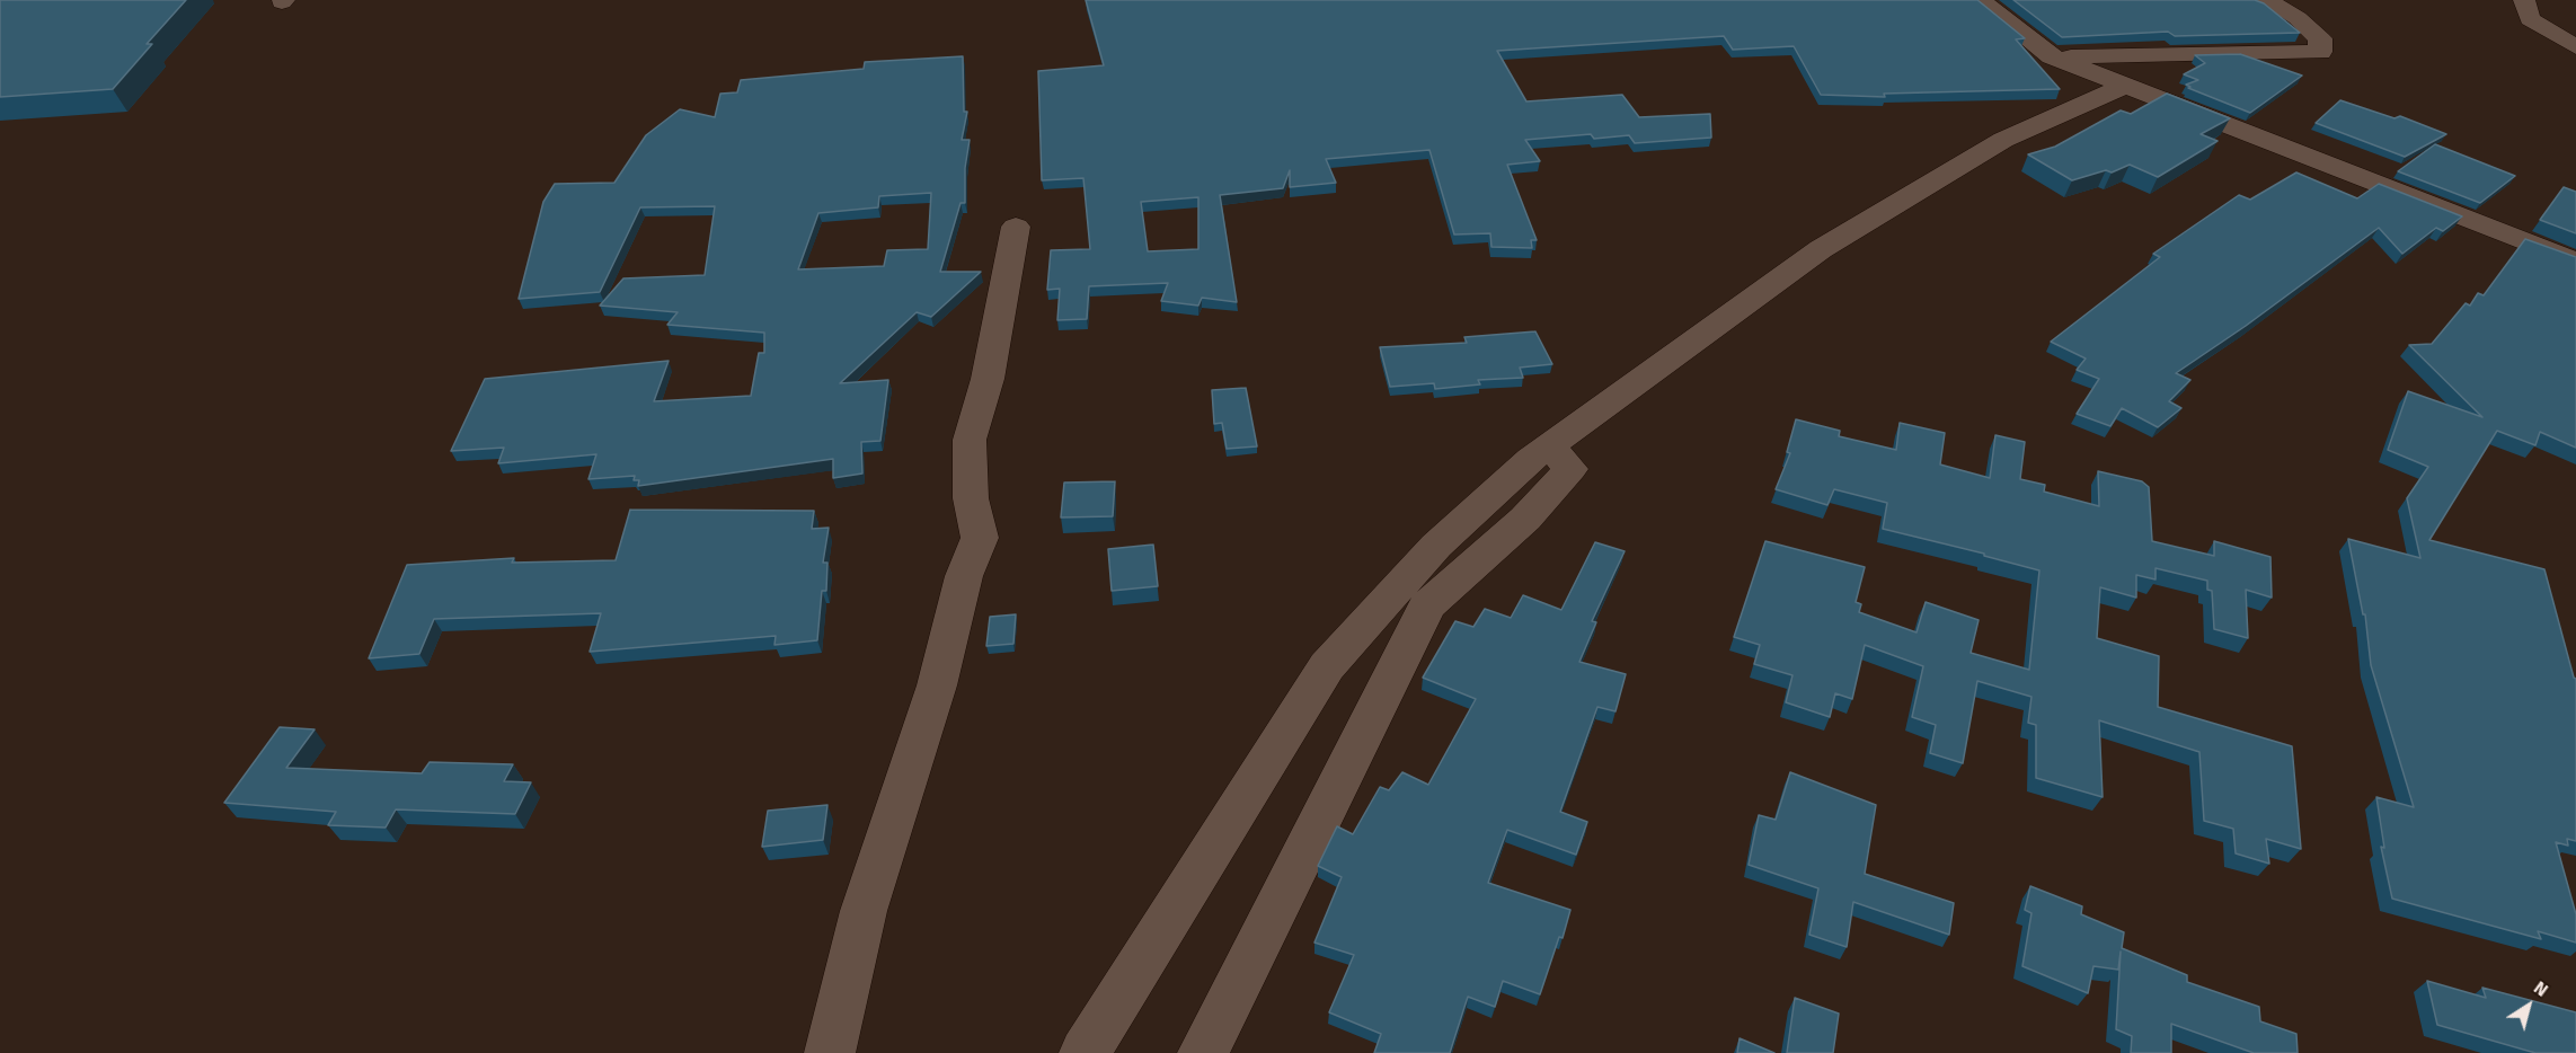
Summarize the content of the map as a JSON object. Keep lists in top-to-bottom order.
{
  "north": "top right"
}
